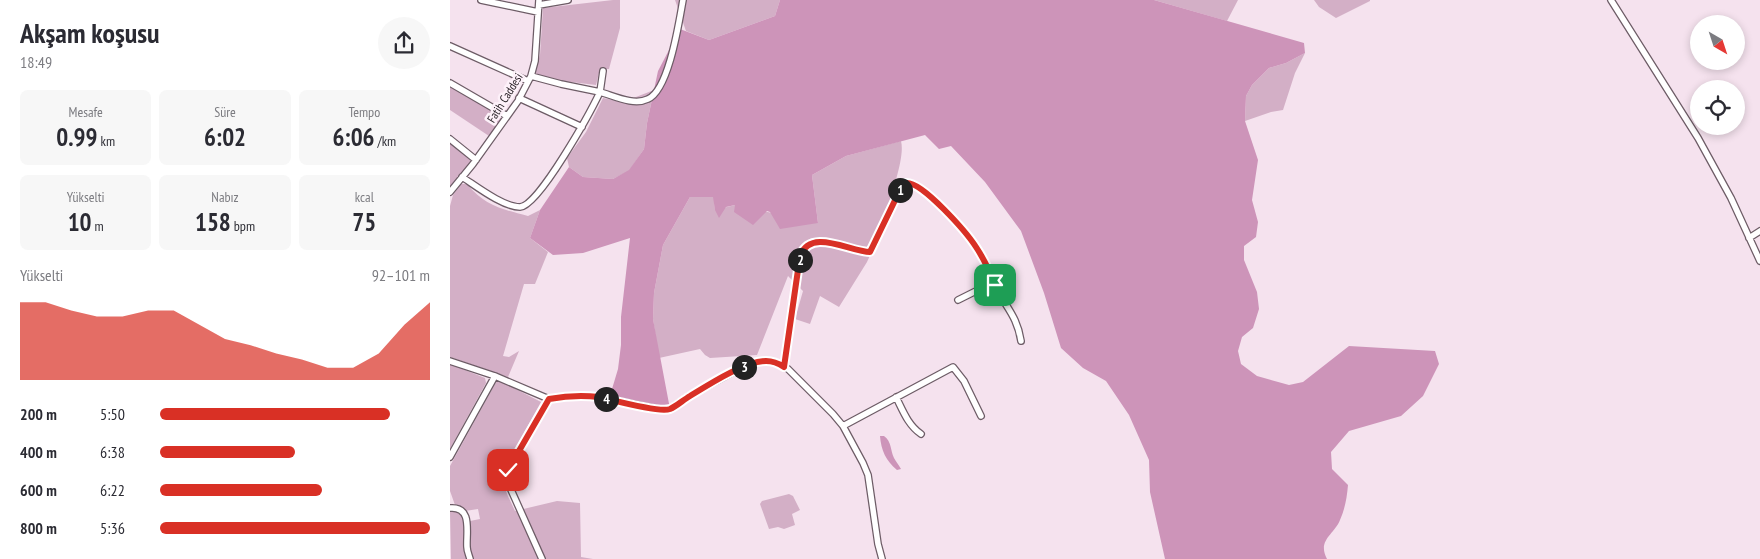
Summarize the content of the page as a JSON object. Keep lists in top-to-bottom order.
{
  "streets": {
    "street": ["Fatih Caddesi"]
  },
  "north": "bottom right",
  "page": {
    "heading": ["Akşam koşusu", "18:49"],
    "stats": [
      ["Mesafe", "0.99 km"],
      ["Süre", "6:02"],
      ["Tempo", "6:06 /km"],
      ["Yükselti", "10 m"],
      ["Nabız", "158 bpm"],
      ["kcal", "75"]
    ],
    "pins": [
      "1",
      "2",
      "3",
      "4"
    ],
    "chart": ["Yükselti", "92–101 m"],
    "list": [
      {
        "name": "200 m",
        "note": "5:50"
      },
      {
        "name": "400 m",
        "note": "6:38"
      },
      {
        "name": "600 m",
        "note": "6:22"
      },
      {
        "name": "800 m",
        "note": "5:36"
      }
    ]
  }
}
